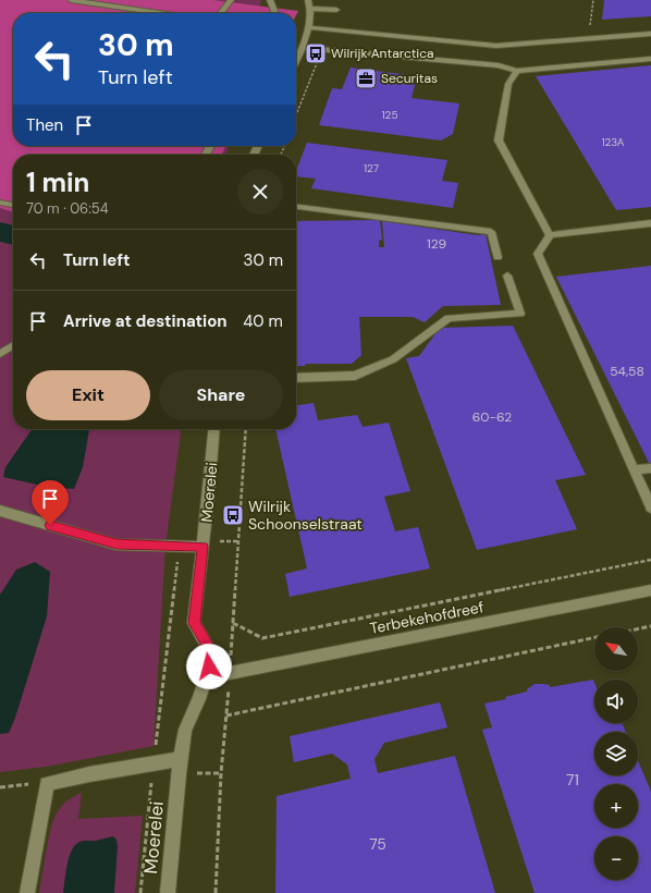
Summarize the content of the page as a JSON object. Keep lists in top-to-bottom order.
{
  "streets": {
    "street": ["Moerelei", "Terbekehofdreef"]
  },
  "crossings": [
    ["Moerelei", "Terbekehofdreef"]
  ],
  "places": {
    "bus stop": ["Wilrijk Antarctica", "Wilrijk Schoonselstraat"],
    "office": ["Securitas"]
  },
  "house_numbers": [
    "125",
    "123A",
    "127",
    "129",
    "54,58",
    "60-62",
    "71",
    "75"
  ],
  "north": "top left",
  "page": {
    "turn": ["30 m", "Turn left"],
    "then": "Then",
    "heading": ["1 min", "70 m · 06:54"],
    "list": [
      {
        "name": "Turn left",
        "value": "30 m"
      },
      {
        "name": "Arrive at destination",
        "value": "40 m"
      }
    ],
    "buttons": ["Exit", "Share"],
    "map_buttons": ["+", "−"]
  }
}
